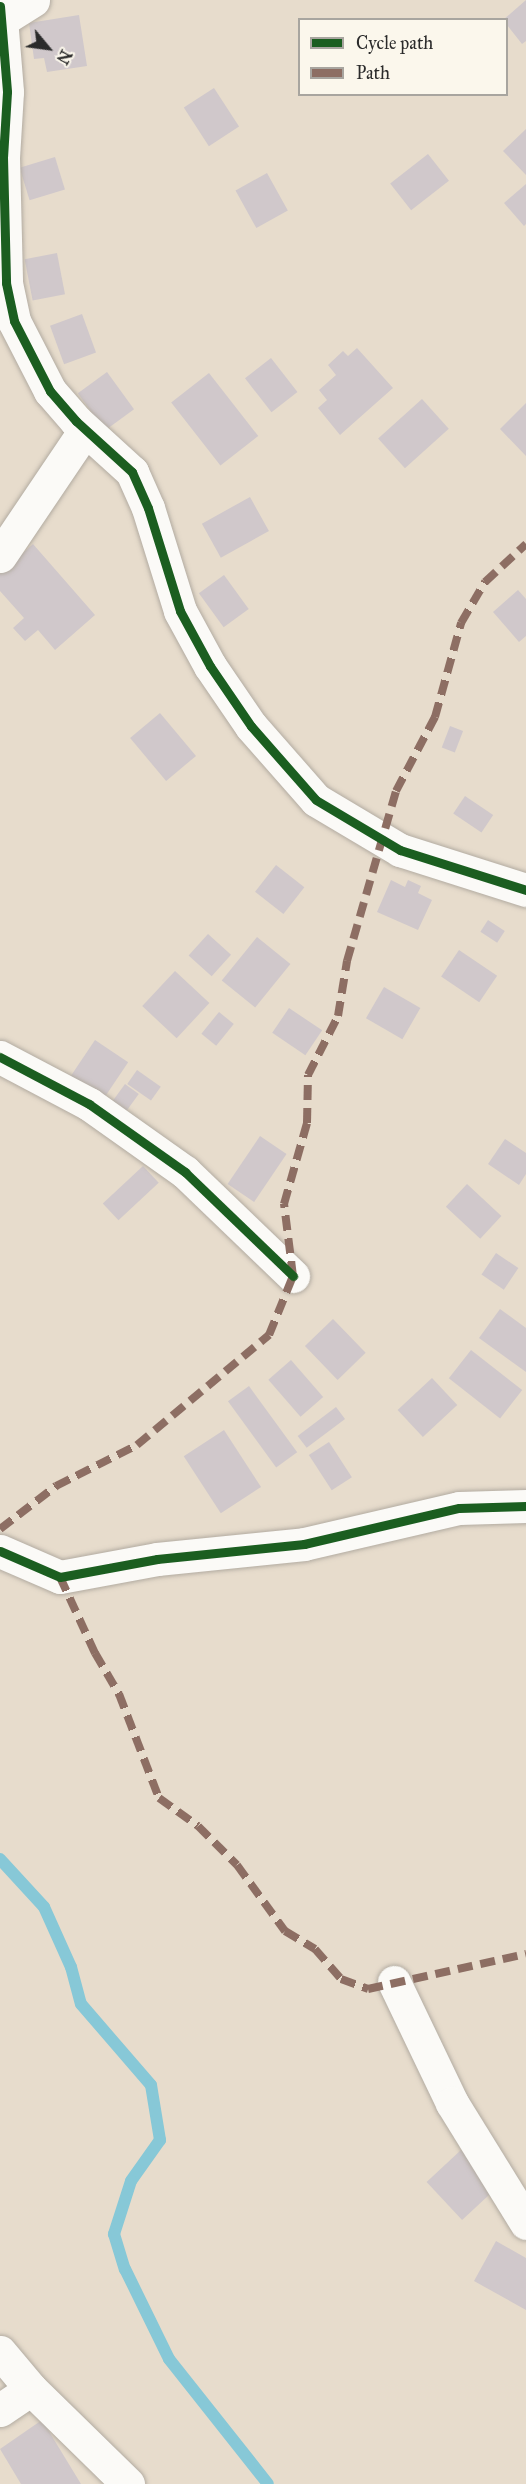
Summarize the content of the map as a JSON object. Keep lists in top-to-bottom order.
{
  "legend": ["Cycle path", "Path"],
  "north": "bottom right"
}
